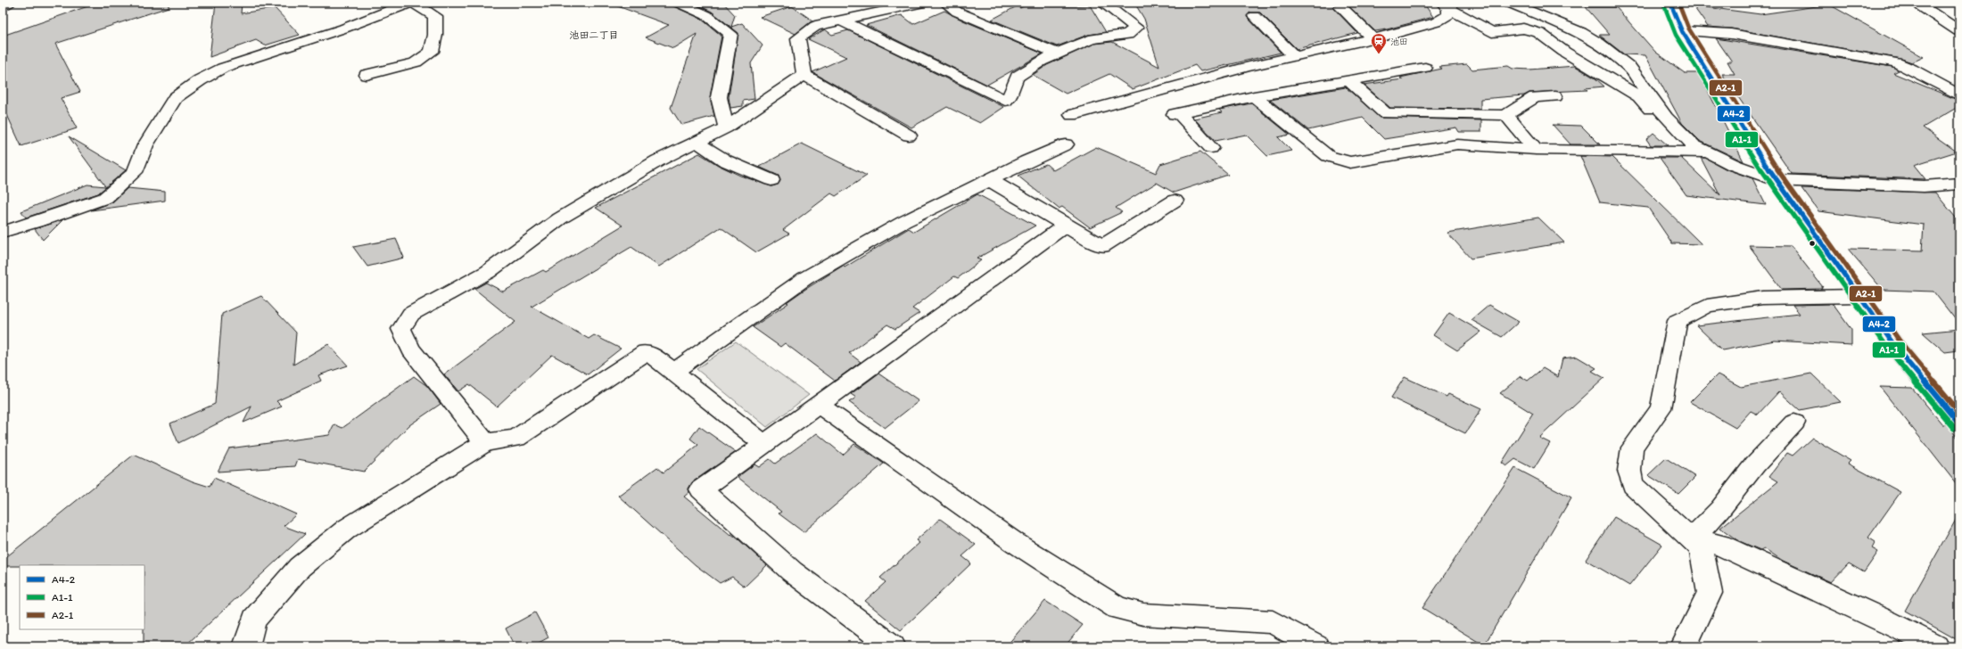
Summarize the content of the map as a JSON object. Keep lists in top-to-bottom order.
{
  "districts": ["池田二丁目"],
  "places": {
    "station": ["池田"]
  },
  "lines": ["transit line A4-2", "transit line A2-1", "transit line A1-1"],
  "legend": ["A4-2", "A1-1", "A2-1"]
}
